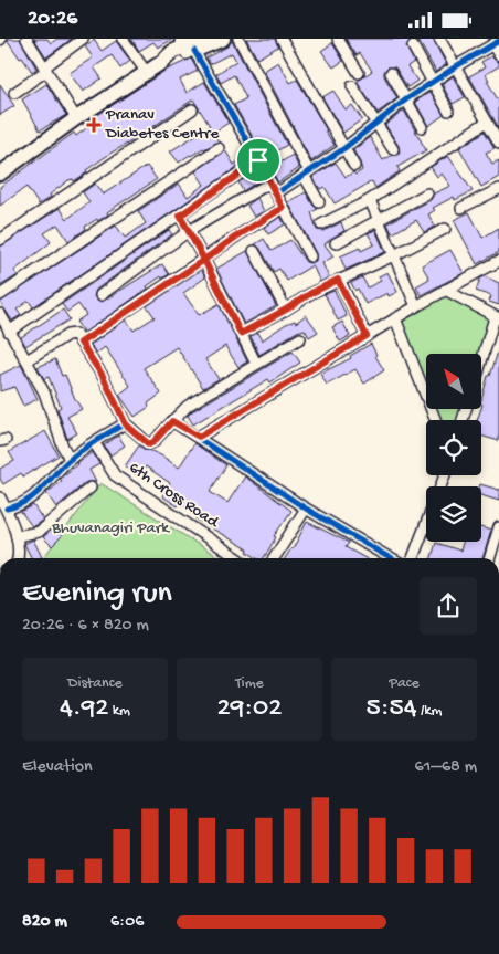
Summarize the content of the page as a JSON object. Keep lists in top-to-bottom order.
{
  "streets": {
    "street": ["6th Cross Road"]
  },
  "parks": ["Bhuvanagiri Park"],
  "places": {
    "health": ["Pranav Diabetes Centre"]
  },
  "north": "top left",
  "page": {
    "status": "20:26",
    "heading": ["Evening run", "20:26 · 6 × 820 m"],
    "stats": [
      ["Distance", "4.92 km"],
      ["Time", "29:02"],
      ["Pace", "5:54 /km"]
    ],
    "chart": ["Elevation", "61–68 m"],
    "list": [
      {
        "name": "820 m",
        "note": "6:06"
      }
    ]
  }
}
